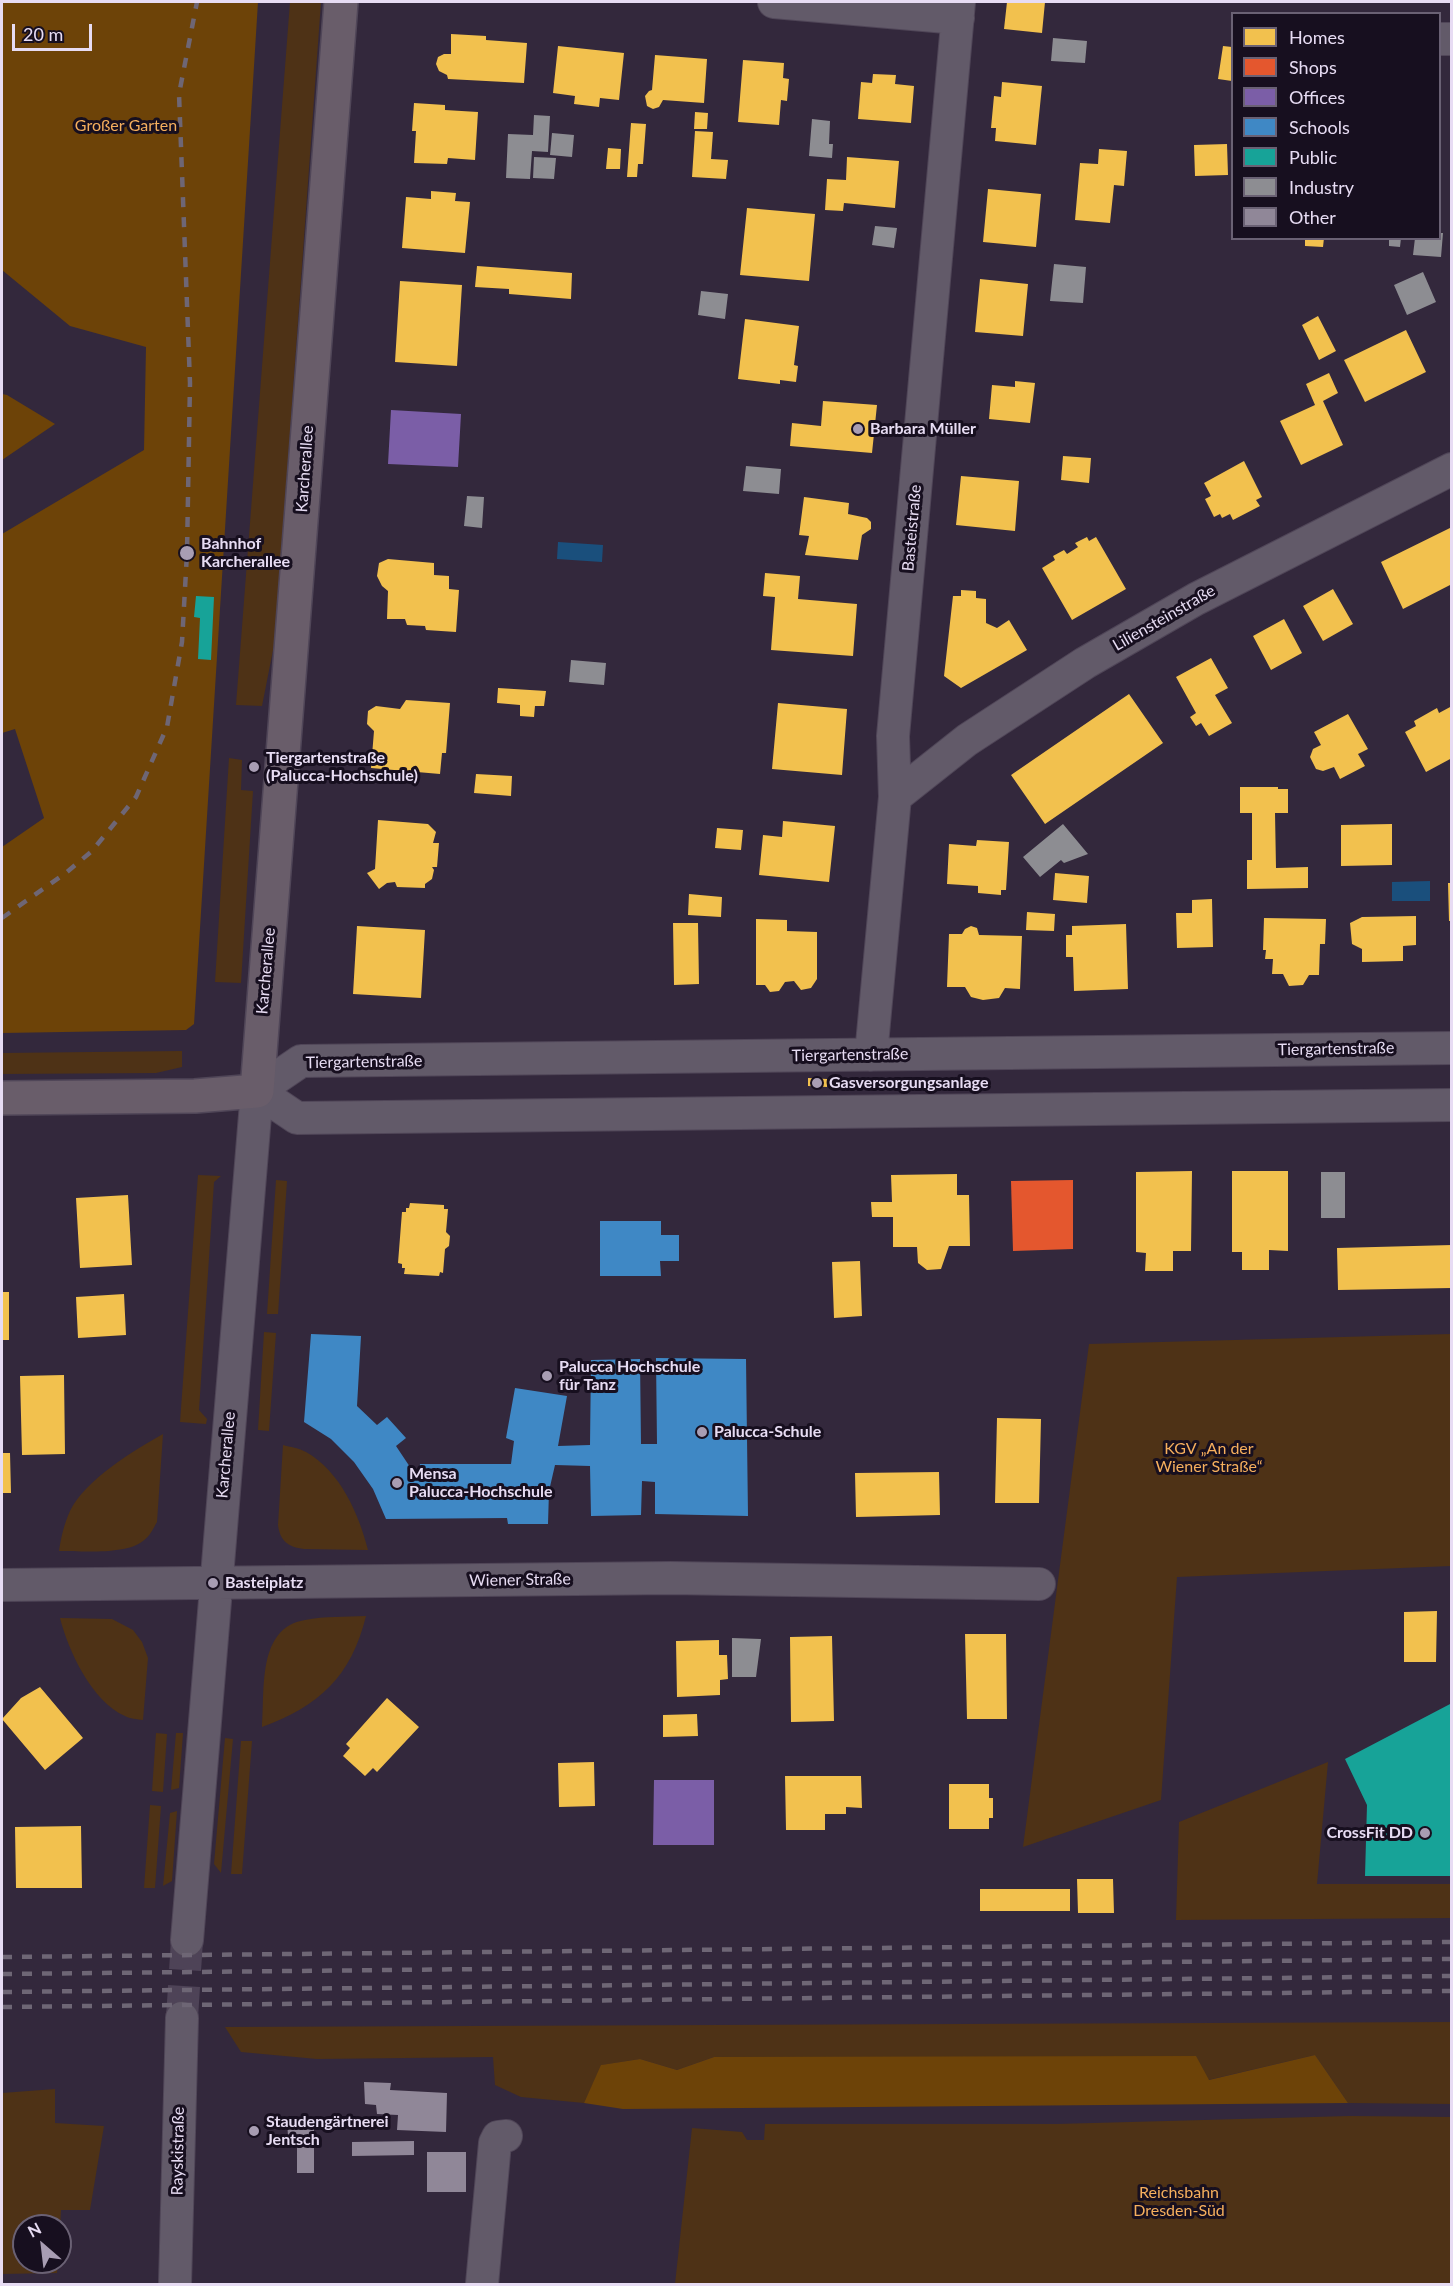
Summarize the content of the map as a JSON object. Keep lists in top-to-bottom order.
{
  "streets": {
    "main road": ["Karcherallee"],
    "street": [
      "Basteistraße",
      "Liliensteinstraße",
      "Tiergartenstraße",
      "Wiener Straße",
      "Rayskistraße"
    ]
  },
  "crossings": [
    ["Karcherallee", "Tiergartenstraße"],
    ["Karcherallee", "Wiener Straße"],
    ["Basteistraße", "Liliensteinstraße"],
    ["Basteistraße", "Tiergartenstraße"]
  ],
  "parks": ["Großer Garten", "KGV „An der Wiener Straße“", "Reichsbahn Dresden-Süd"],
  "places": [
    "Barbara Müller",
    "Bahnhof Karcherallee",
    "Tiergartenstraße (Palucca-Hochschule)",
    "Gasversorgungsanlage",
    "Palucca Hochschule für Tanz",
    "Palucca-Schule",
    "Mensa Palucca-Hochschule",
    "Basteiplatz",
    "CrossFit DD",
    "Staudengärtnerei Jentsch"
  ],
  "legend": [
    "Homes",
    "Shops",
    "Offices",
    "Schools",
    "Public",
    "Industry",
    "Other"
  ],
  "scale_bar": "20 m",
  "north": "top left"
}
